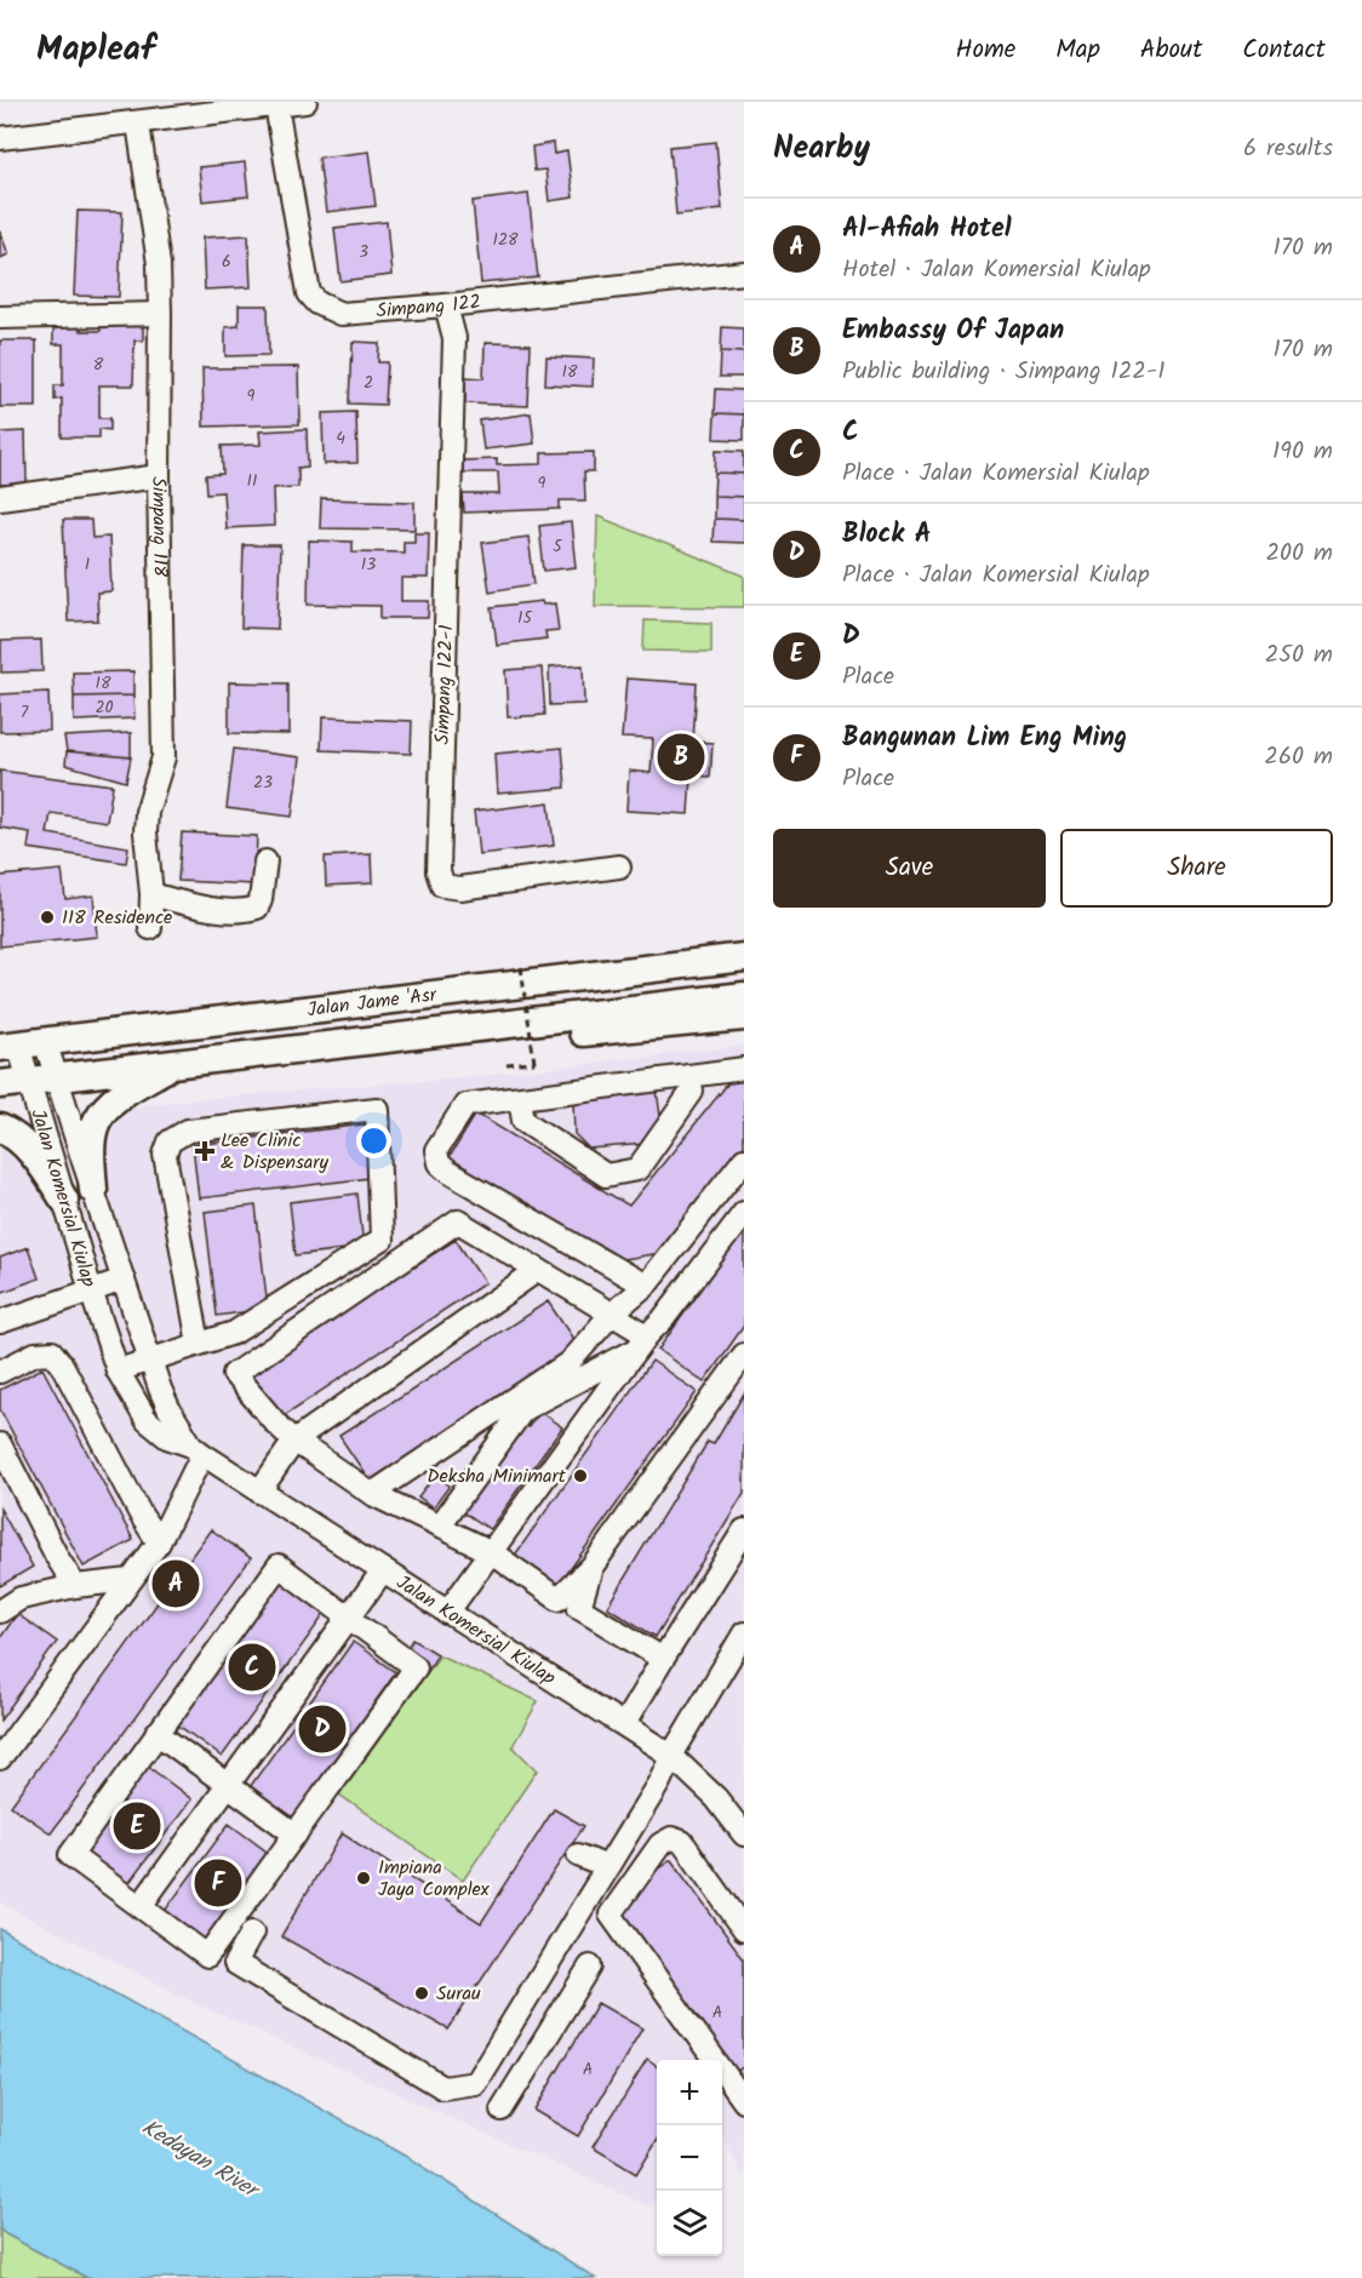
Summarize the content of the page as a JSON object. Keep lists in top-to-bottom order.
{
  "streets": {
    "main road": ["Jalan Jame 'Asr"],
    "street": [
      "Simpang 122",
      "Simpang 118",
      "Simpang 122-1",
      "Jalan Komersial Kiulap"
    ]
  },
  "crossings": [
    ["Simpang 122", "Simpang 122-1"],
    ["Jalan Jame 'Asr", "Jalan Komersial Kiulap"]
  ],
  "water": ["Kedayan River"],
  "places": {
    "other": [
      "118 Residence",
      "Deksha Minimart",
      "Impiana Jaya Complex",
      "Surau"
    ],
    "health": ["Lee Clinic & Dispensary"]
  },
  "house_numbers": [
    "128",
    "3",
    "6",
    "8",
    "18",
    "2",
    "9",
    "4",
    "11",
    "9",
    "5",
    "1",
    "13",
    "15",
    "18",
    "20",
    "7",
    "23",
    "A",
    "A"
  ],
  "page": {
    "header": "Mapleaf",
    "nav": [
      "Home",
      "Map",
      "About",
      "Contact"
    ],
    "heading": ["Nearby", "6 results"],
    "list": [
      {
        "mark": "A",
        "name": "Al-Afiah Hotel",
        "note": "Hotel · Jalan Komersial Kiulap",
        "value": "170 m"
      },
      {
        "mark": "B",
        "name": "Embassy Of Japan",
        "note": "Public building · Simpang 122-1",
        "value": "170 m"
      },
      {
        "mark": "C",
        "name": "C",
        "note": "Place · Jalan Komersial Kiulap",
        "value": "190 m"
      },
      {
        "mark": "D",
        "name": "Block A",
        "note": "Place · Jalan Komersial Kiulap",
        "value": "200 m"
      },
      {
        "mark": "E",
        "name": "D",
        "note": "Place",
        "value": "250 m"
      },
      {
        "mark": "F",
        "name": "Bangunan Lim Eng Ming",
        "note": "Place",
        "value": "260 m"
      }
    ],
    "pins": [
      "B",
      "A",
      "C",
      "D",
      "E",
      "F"
    ],
    "buttons": ["Save", "Share"],
    "map_buttons": ["+", "−"]
  }
}
